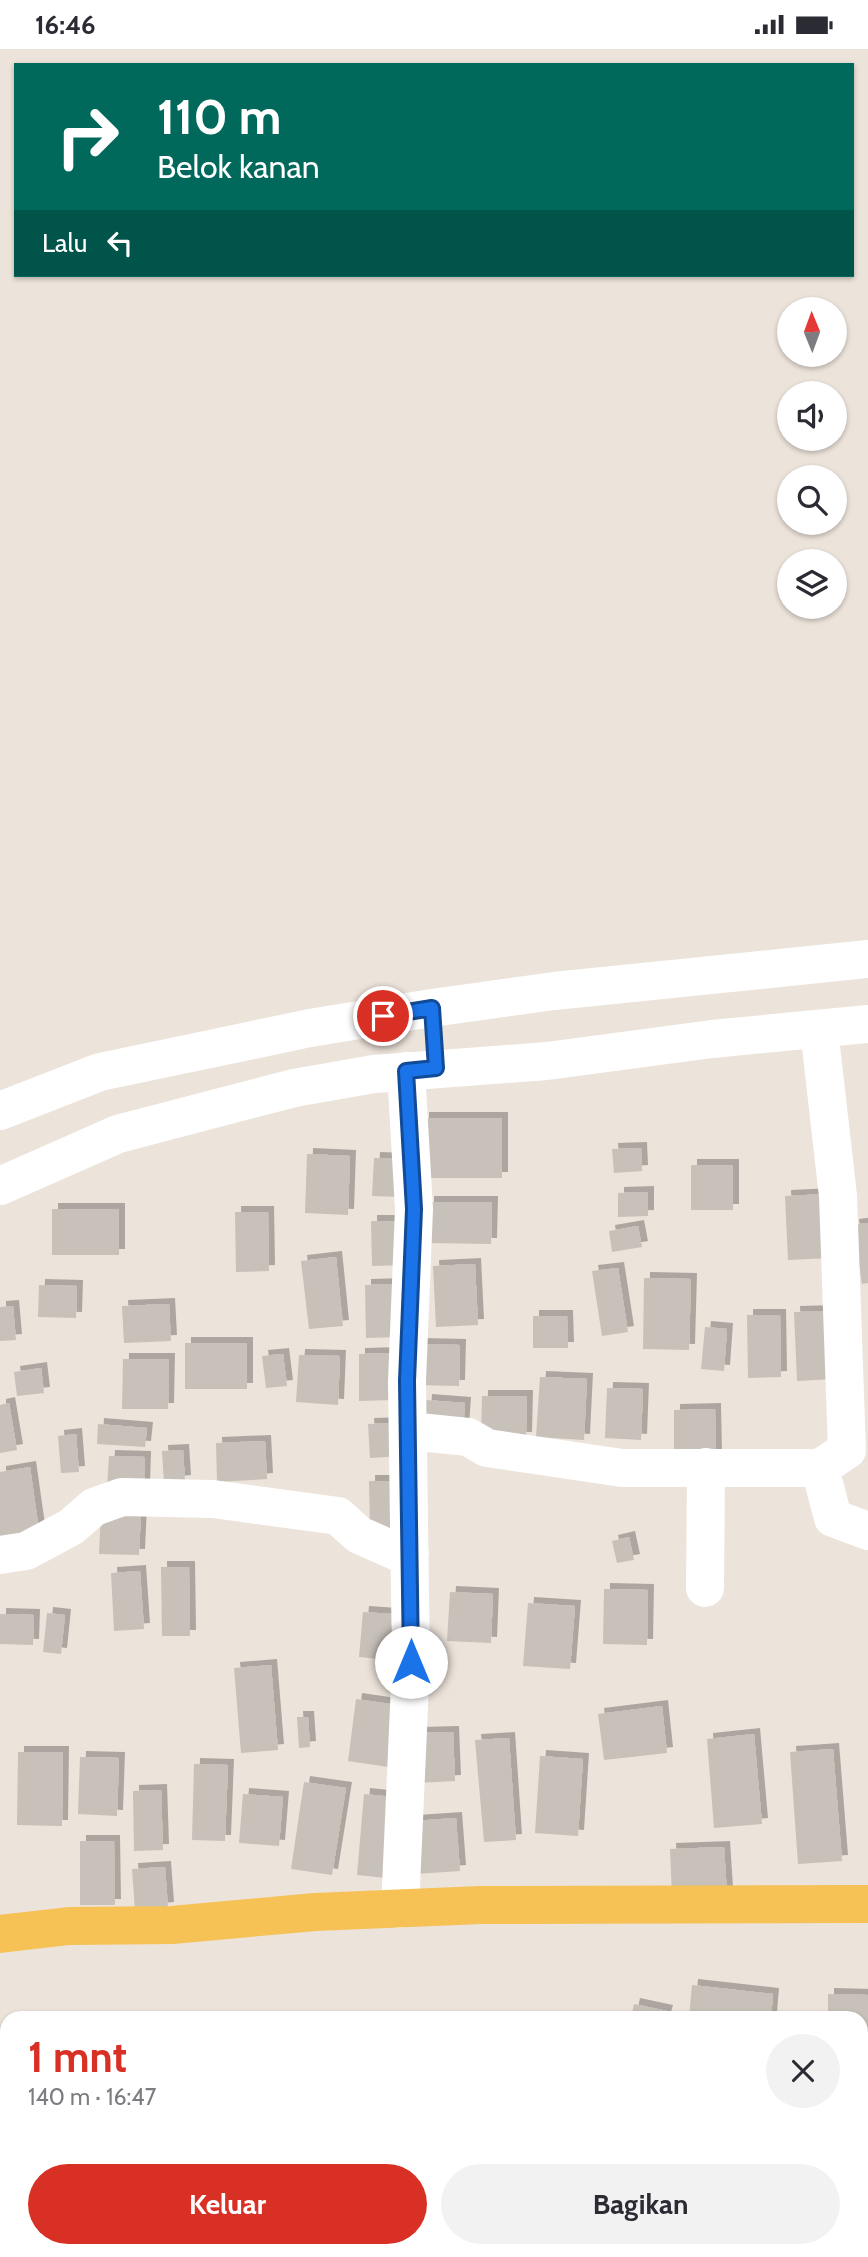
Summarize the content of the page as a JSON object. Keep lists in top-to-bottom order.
{
  "north": "top",
  "page": {
    "status": "16:46",
    "turn": ["110 m", "Belok kanan"],
    "then": "Lalu",
    "heading": ["1 mnt", "140 m · 16:47"],
    "buttons": ["Keluar", "Bagikan"]
  }
}
